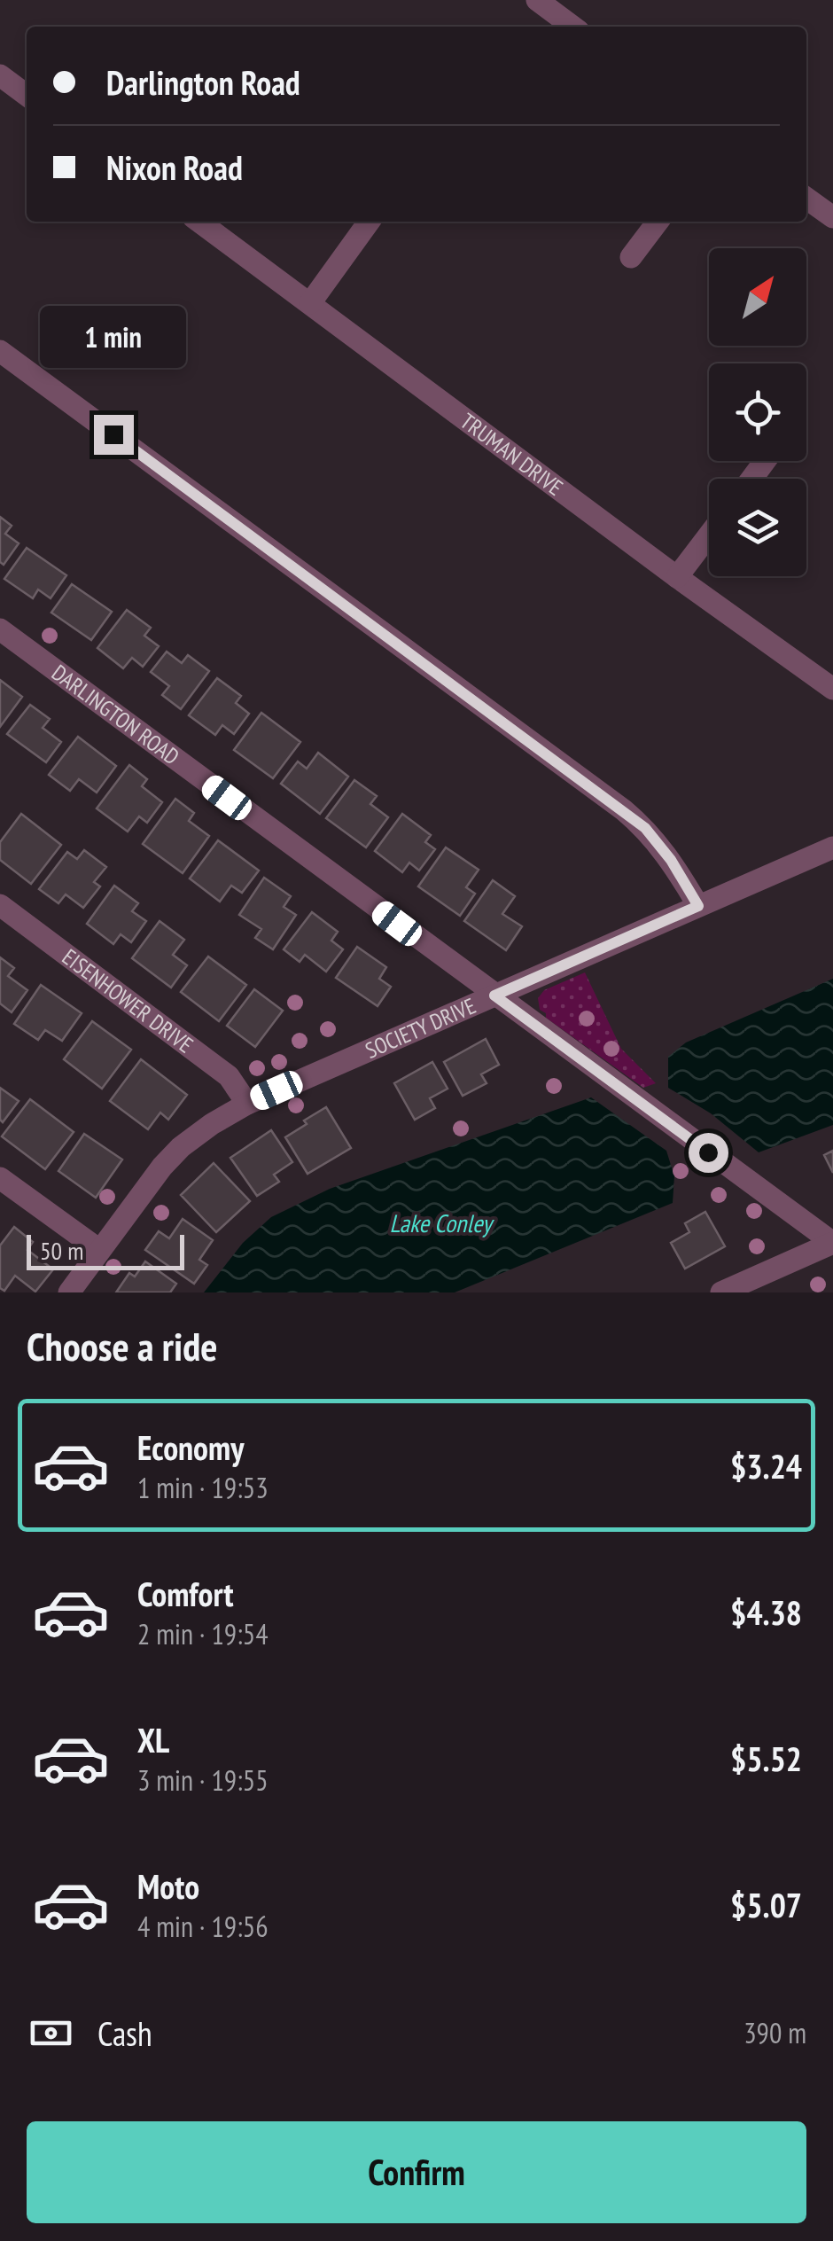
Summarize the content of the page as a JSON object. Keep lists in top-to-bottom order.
{
  "streets": {
    "street": [
      "TRUMAN DRIVE",
      "DARLINGTON ROAD",
      "EISENHOWER DRIVE",
      "SOCIETY DRIVE"
    ]
  },
  "crossings": [
    ["DARLINGTON ROAD", "SOCIETY DRIVE"],
    ["EISENHOWER DRIVE", "SOCIETY DRIVE"]
  ],
  "water": ["Lake Conley"],
  "scale_bar": "50 m",
  "north": "top right",
  "page": {
    "banner": ["Darlington Road", "Nixon Road"],
    "bubble": "1 min",
    "scale": "50 m",
    "heading": "Choose a ride",
    "list": [
      {
        "name": "Economy",
        "note": "1 min · 19:53",
        "value": "$3.24"
      },
      {
        "name": "Comfort",
        "note": "2 min · 19:54",
        "value": "$4.38"
      },
      {
        "name": "XL",
        "note": "3 min · 19:55",
        "value": "$5.52"
      },
      {
        "name": "Moto",
        "note": "4 min · 19:56",
        "value": "$5.07"
      }
    ],
    "pay": ["Cash", "390 m"],
    "buttons": "Confirm"
  }
}
